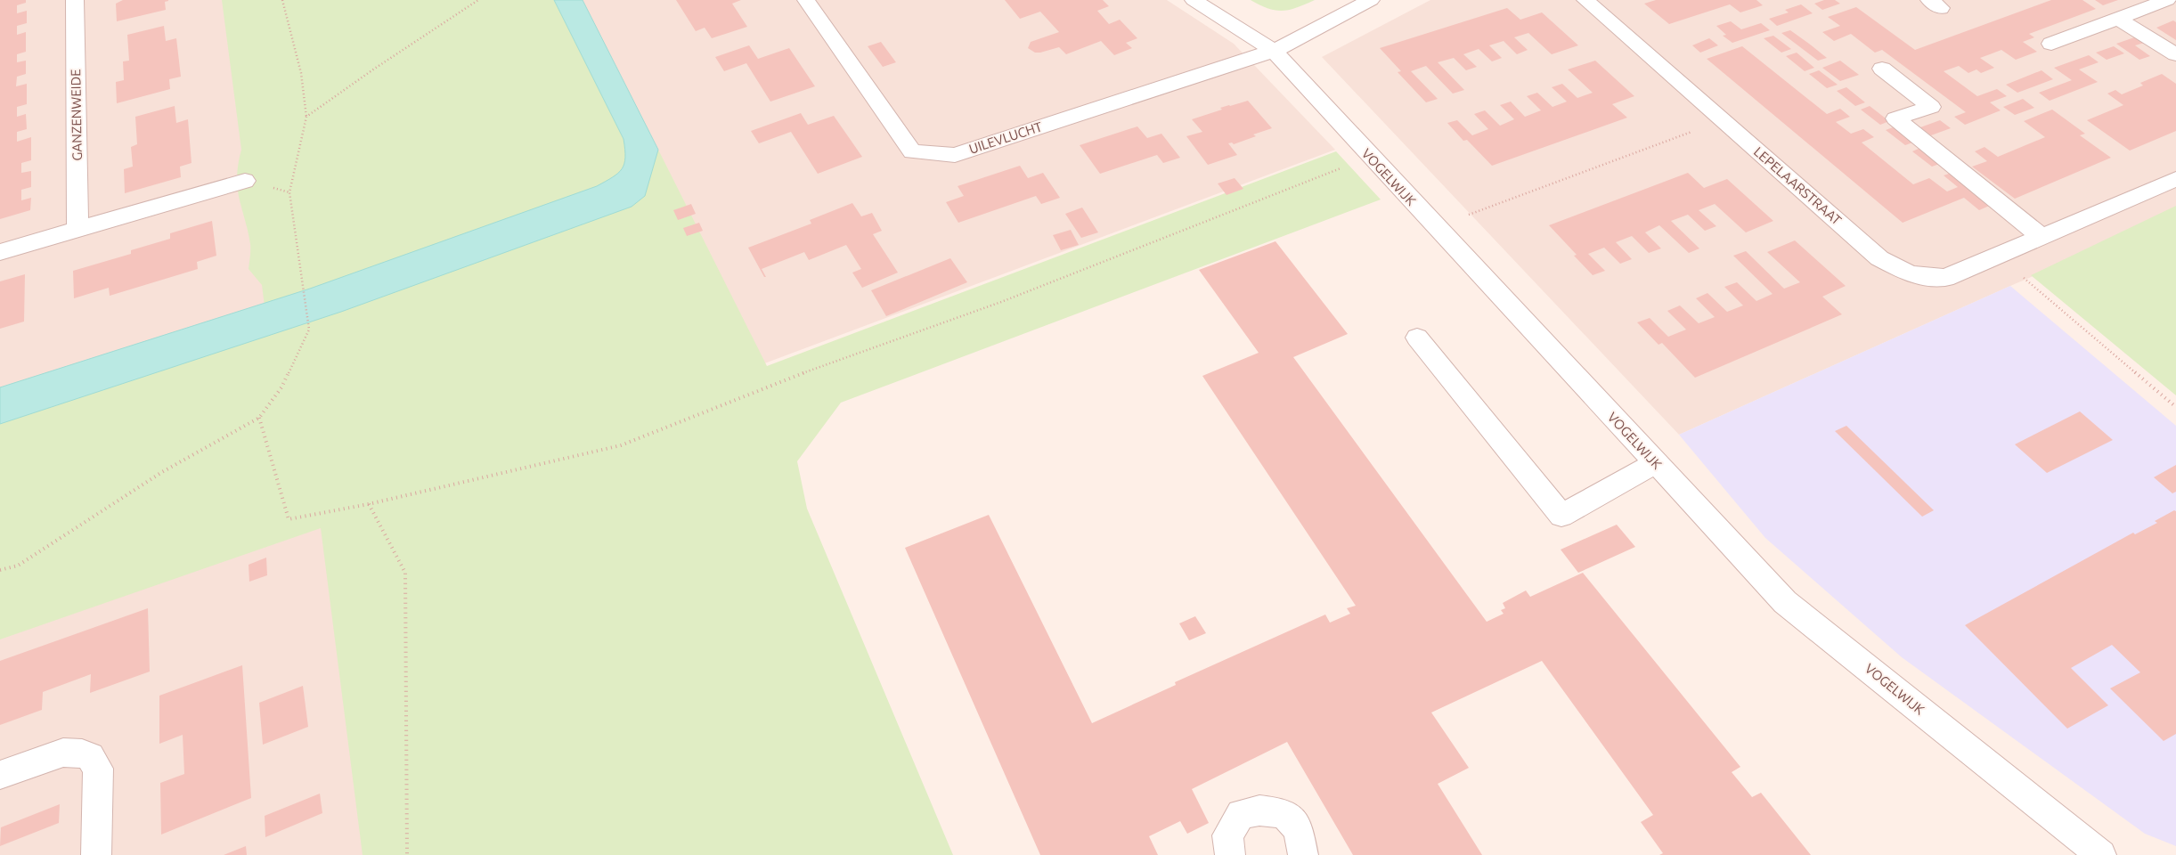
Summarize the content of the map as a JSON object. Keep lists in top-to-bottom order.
{
  "streets": {
    "street": [
      "GANZENWEIDE",
      "UILEVLUCHT",
      "VOGELWIJK",
      "LEPELAARSTRAAT"
    ]
  },
  "crossings": [
    ["UILEVLUCHT", "VOGELWIJK"]
  ]
}
